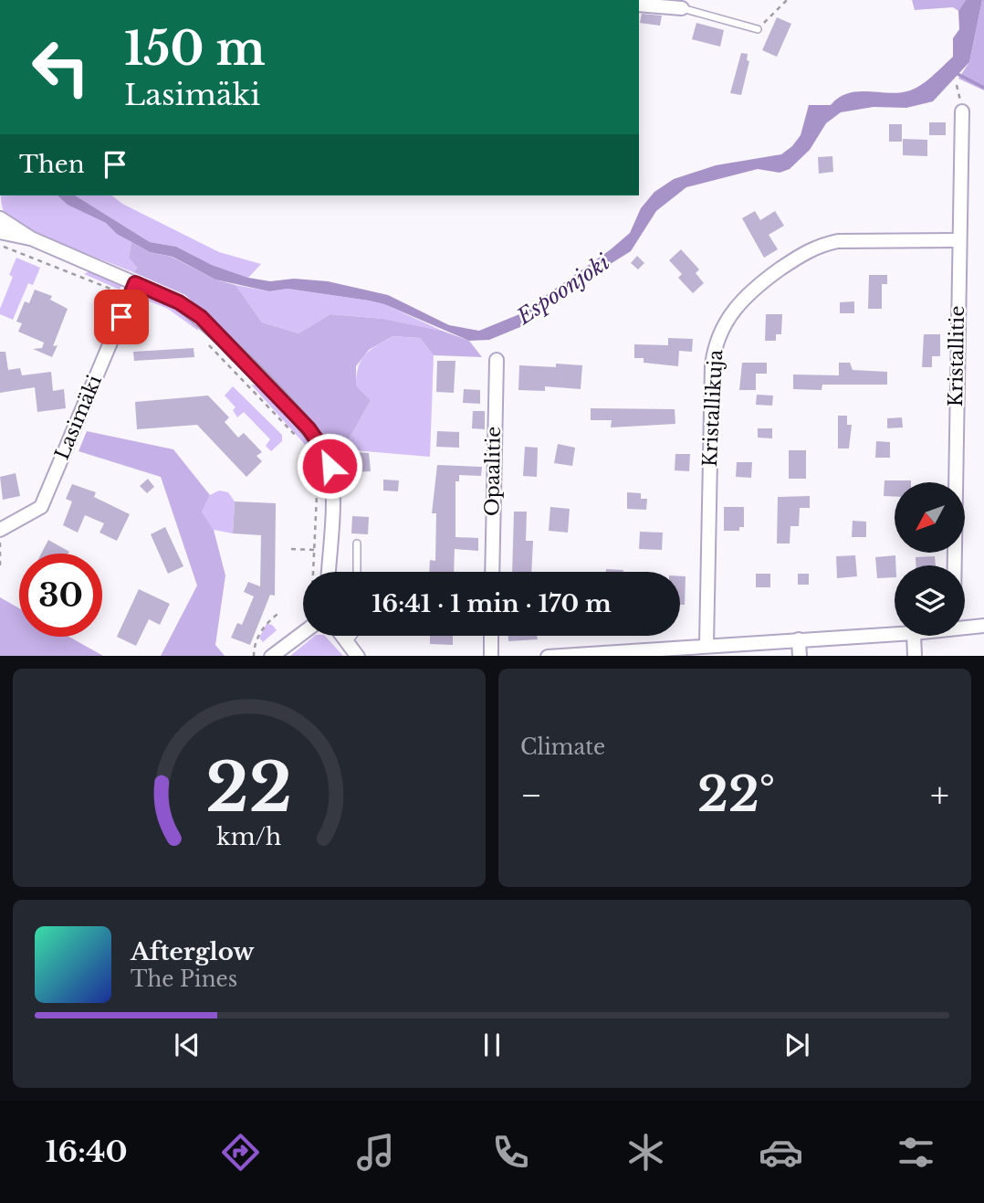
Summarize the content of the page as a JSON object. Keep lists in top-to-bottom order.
{
  "streets": {
    "street": [
      "Kristallitie",
      "Kristallikuja",
      "Lasimäki",
      "Opaalitie"
    ]
  },
  "crossings": [
    ["Kristallitie", "Kristallikuja"]
  ],
  "water": ["Espoonjoki"],
  "north": "bottom left",
  "page": {
    "turn": ["150 m", "Lasimäki"],
    "then": "Then",
    "limit": "30",
    "trip": "16:41 · 1 min · 170 m",
    "tile": "Climate",
    "heat": ["−", "22°", "+"],
    "song": ["Afterglow", "The Pines"],
    "tabs": "16:40",
    "gauge": ["22", "km/h"]
  }
}
